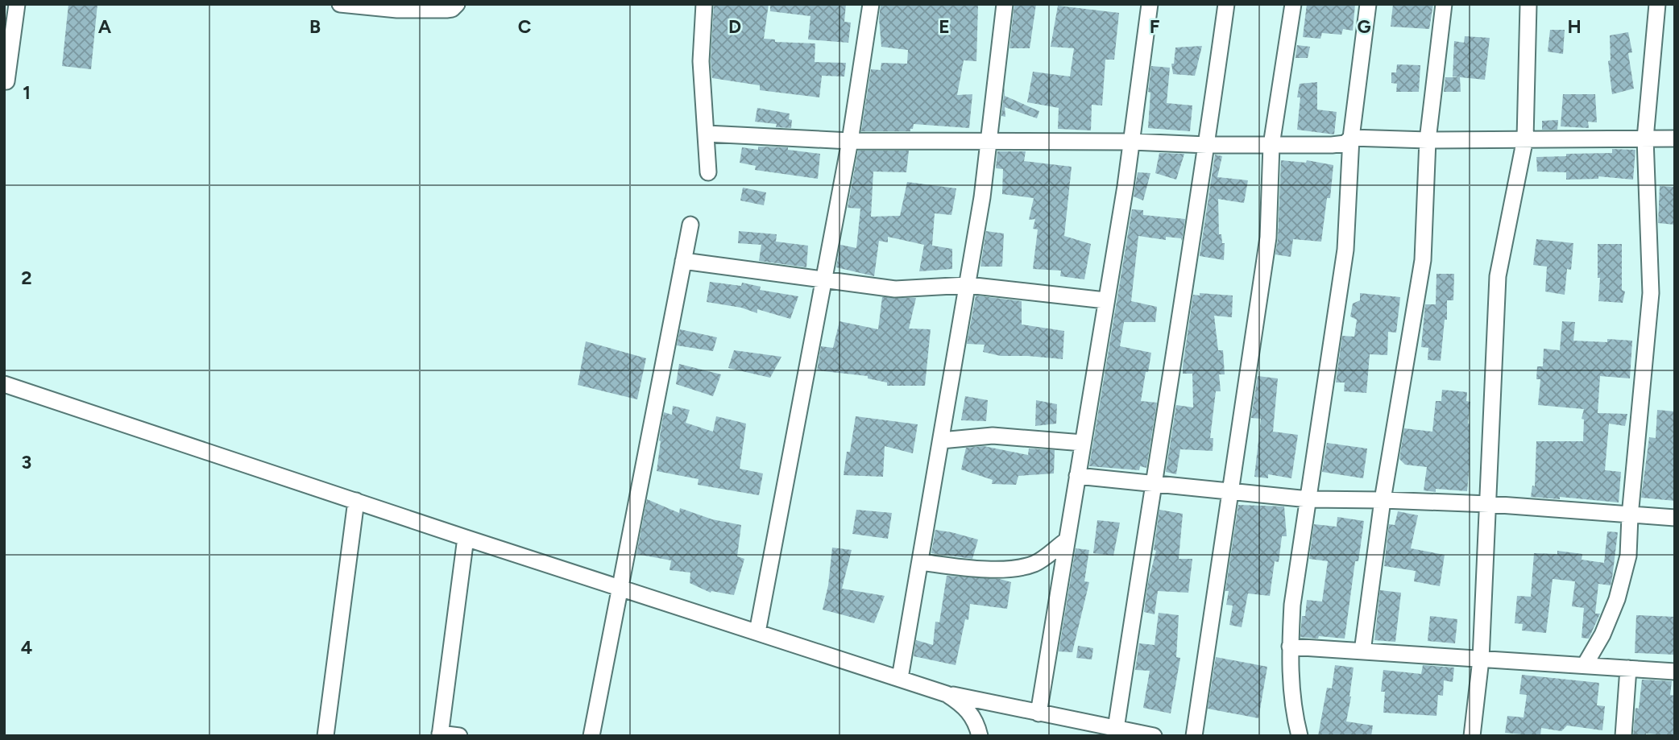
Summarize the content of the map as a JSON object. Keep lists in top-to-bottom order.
{
  "grid": {
    "columns": [
      "A",
      "B",
      "C",
      "D",
      "E",
      "F",
      "G",
      "H"
    ],
    "rows": [
      "1",
      "2",
      "3",
      "4"
    ]
  }
}
